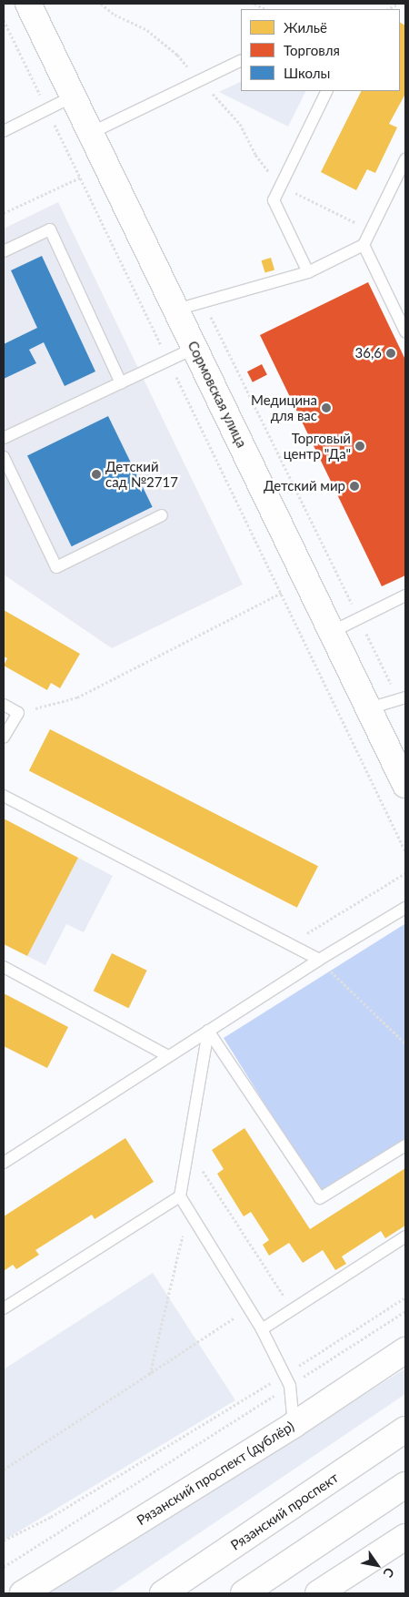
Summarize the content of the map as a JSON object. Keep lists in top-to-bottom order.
{
  "streets": {
    "street": ["Сормовская улица", "Рязанский проспект (дублёр)", "Рязанский проспект"]
  },
  "places": [
    "36,6",
    "Медицина для вас",
    "Торговый центр \"Да\"",
    "Детский сад №2717",
    "Детский мир"
  ],
  "legend": ["Жильё", "Торговля", "Школы"],
  "north": "bottom right"
}
